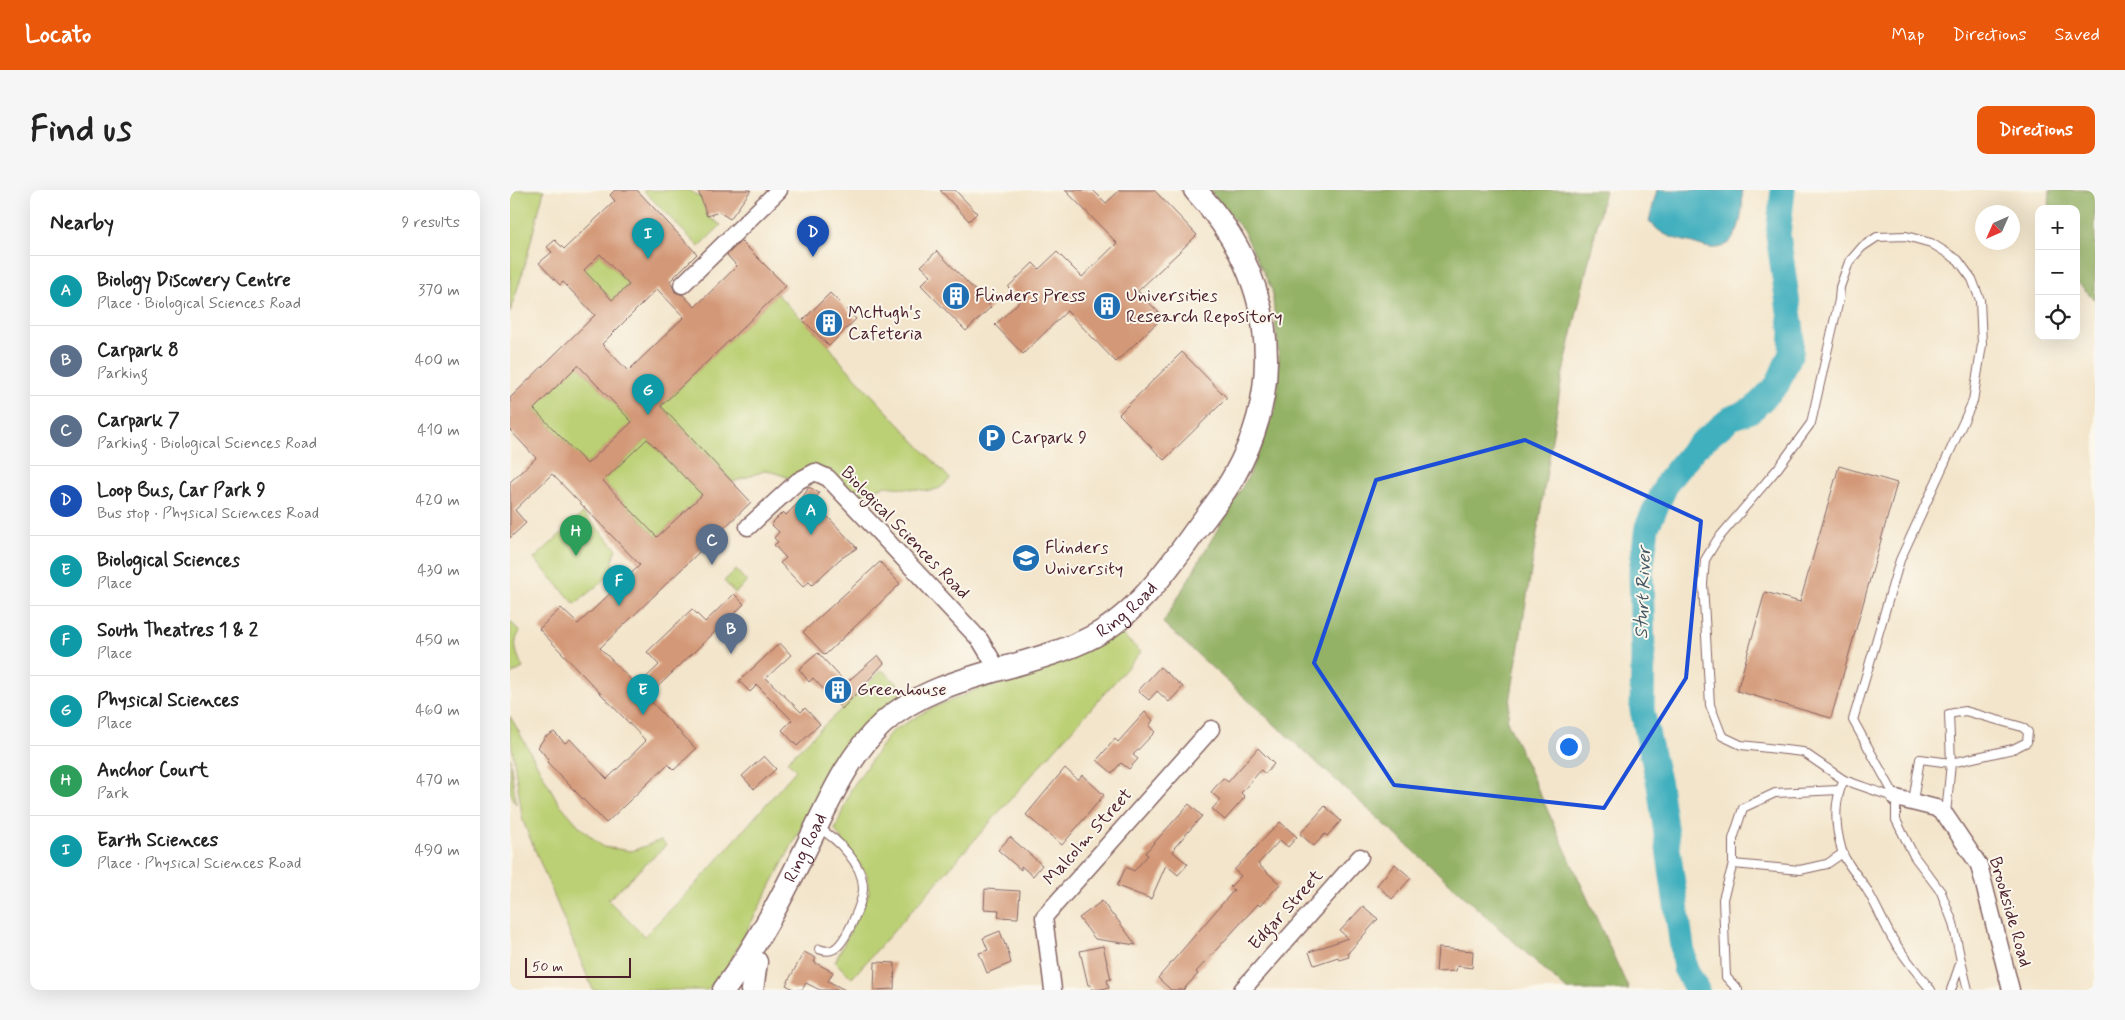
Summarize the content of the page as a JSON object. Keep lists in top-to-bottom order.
{
  "streets": {
    "street": [
      "Biological Sciences Road",
      "Ring Road",
      "Malcolm Street",
      "Edgar Street",
      "Brookside Road"
    ]
  },
  "crossings": [
    ["Biological Sciences Road", "Ring Road"]
  ],
  "water": ["Sturt River"],
  "places": {
    "building": [
      "Flinders Press",
      "Universities Research Repository",
      "McHugh's Cafeteria",
      "Greenhouse"
    ],
    "parking": ["Carpark 9"],
    "school or university": ["Flinders University"]
  },
  "scale_bar": "50 m",
  "north": "bottom left",
  "page": {
    "header": "Locato",
    "nav": ["Map", "Directions", "Saved"],
    "buttons": "Directions",
    "title": "Find us",
    "heading": ["Nearby", "9 results"],
    "map_buttons": ["+", "−"],
    "pins": [
      "D",
      "I",
      "G",
      "A",
      "H",
      "C",
      "F",
      "B",
      "E"
    ],
    "list": [
      {
        "mark": "A",
        "name": "Biology Discovery Centre",
        "note": "Place · Biological Sciences Road",
        "value": "370 m"
      },
      {
        "mark": "B",
        "name": "Carpark 8",
        "note": "Parking",
        "value": "400 m"
      },
      {
        "mark": "C",
        "name": "Carpark 7",
        "note": "Parking · Biological Sciences Road",
        "value": "410 m"
      },
      {
        "mark": "D",
        "name": "Loop Bus, Car Park 9",
        "note": "Bus stop · Physical Sciences Road",
        "value": "420 m"
      },
      {
        "mark": "E",
        "name": "Biological Sciences",
        "note": "Place",
        "value": "430 m"
      },
      {
        "mark": "F",
        "name": "South Theatres 1 & 2",
        "note": "Place",
        "value": "450 m"
      },
      {
        "mark": "G",
        "name": "Physical Sciences",
        "note": "Place",
        "value": "460 m"
      },
      {
        "mark": "H",
        "name": "Anchor Court",
        "note": "Park",
        "value": "470 m"
      },
      {
        "mark": "I",
        "name": "Earth Sciences",
        "note": "Place · Physical Sciences Road",
        "value": "490 m"
      }
    ],
    "scale": "50 m"
  }
}
